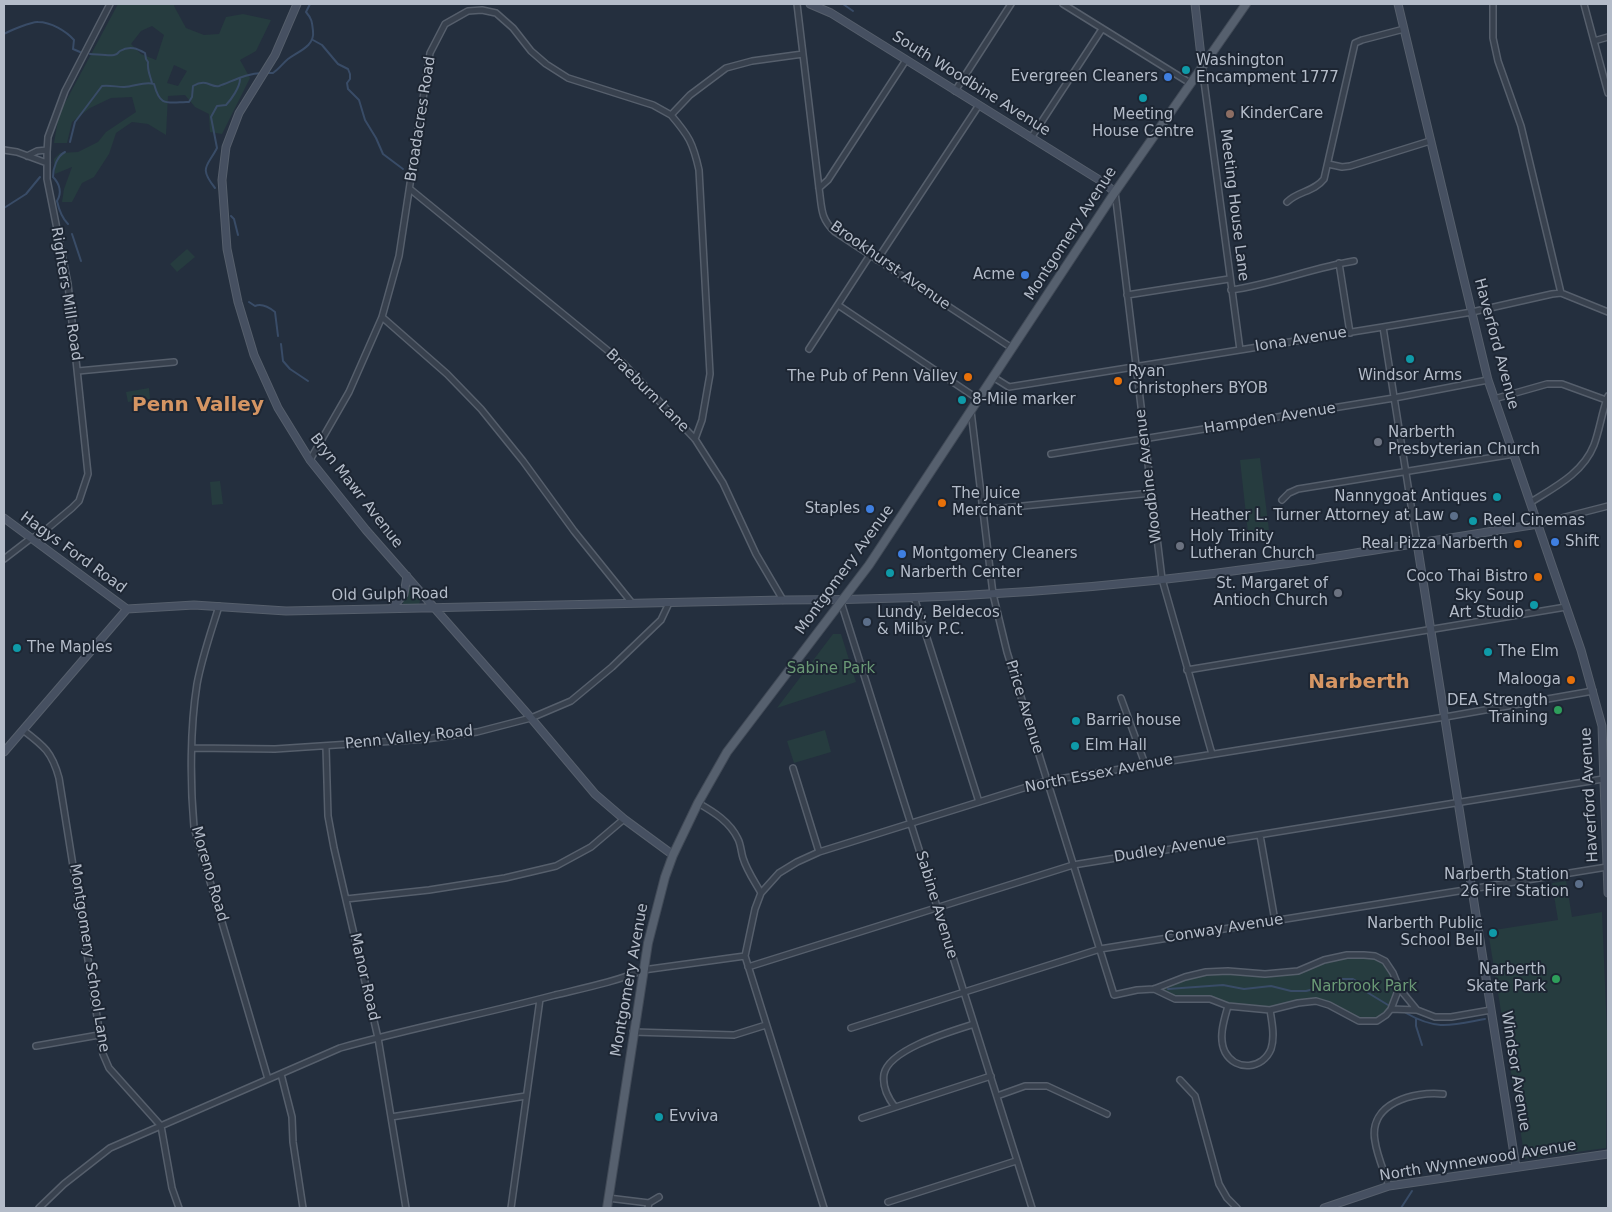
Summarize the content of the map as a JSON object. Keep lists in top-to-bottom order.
{
  "streets": {
    "main road": ["Montgomery Avenue"],
    "street": [
      "South Woodbine Avenue",
      "Broadacres Road",
      "Meeting House Lane",
      "Brookhurst Avenue",
      "Righters Mill Road",
      "Iona Avenue",
      "Haverford Avenue",
      "Braeburn Lane",
      "Hampden Avenue",
      "Woodbine Avenue",
      "Bryn Mawr Avenue",
      "Hagys Ford Road",
      "Old Gulph Road",
      "Price Avenue",
      "Penn Valley Road",
      "North Essex Avenue",
      "Dudley Avenue",
      "Moreno Road",
      "Sabine Avenue",
      "Conway Avenue",
      "Montgomery School Lane",
      "Manor Road",
      "Windsor Avenue",
      "North Wynnewood Avenue"
    ]
  },
  "crossings": [
    ["South Woodbine Avenue", "Montgomery Avenue"],
    ["South Woodbine Avenue", "Woodbine Avenue"],
    ["Broadacres Road", "Braeburn Lane"],
    ["Broadacres Road", "Bryn Mawr Avenue"],
    ["Meeting House Lane", "Montgomery Avenue"],
    ["Meeting House Lane", "Iona Avenue"],
    ["Montgomery Avenue", "Brookhurst Avenue"],
    ["Montgomery Avenue", "Iona Avenue"],
    ["Montgomery Avenue", "Woodbine Avenue"],
    ["Montgomery Avenue", "Bryn Mawr Avenue"],
    ["Montgomery Avenue", "Old Gulph Road"],
    ["Montgomery Avenue", "Price Avenue"],
    ["Montgomery Avenue", "Sabine Avenue"],
    ["Righters Mill Road", "Hagys Ford Road"],
    ["Iona Avenue", "Haverford Avenue"],
    ["Iona Avenue", "Woodbine Avenue"],
    ["Iona Avenue", "Windsor Avenue"],
    ["Haverford Avenue", "Hampden Avenue"],
    ["Haverford Avenue", "Old Gulph Road"],
    ["Haverford Avenue", "North Essex Avenue"],
    ["Haverford Avenue", "Dudley Avenue"],
    ["Haverford Avenue", "Conway Avenue"],
    ["Braeburn Lane", "Old Gulph Road"],
    ["Hampden Avenue", "Woodbine Avenue"],
    ["Hampden Avenue", "Windsor Avenue"],
    ["Woodbine Avenue", "Old Gulph Road"],
    ["Woodbine Avenue", "North Essex Avenue"],
    ["Bryn Mawr Avenue", "Old Gulph Road"],
    ["Bryn Mawr Avenue", "Penn Valley Road"],
    ["Hagys Ford Road", "Old Gulph Road"],
    ["Old Gulph Road", "Price Avenue"],
    ["Old Gulph Road", "Penn Valley Road"],
    ["Old Gulph Road", "Moreno Road"],
    ["Old Gulph Road", "Sabine Avenue"],
    ["Old Gulph Road", "Windsor Avenue"],
    ["Price Avenue", "North Essex Avenue"],
    ["Price Avenue", "Dudley Avenue"],
    ["Price Avenue", "Conway Avenue"],
    ["Penn Valley Road", "Moreno Road"],
    ["Penn Valley Road", "Manor Road"],
    ["North Essex Avenue", "Sabine Avenue"],
    ["North Essex Avenue", "Windsor Avenue"],
    ["Dudley Avenue", "Sabine Avenue"],
    ["Dudley Avenue", "Windsor Avenue"],
    ["Sabine Avenue", "Conway Avenue"],
    ["Conway Avenue", "Windsor Avenue"],
    ["Windsor Avenue", "North Wynnewood Avenue"]
  ],
  "districts": ["Penn Valley", "Narberth"],
  "parks": ["Sabine Park", "Narbrook Park"],
  "places": [
    "Washington Encampment 1777",
    "Evergreen Cleaners",
    "Meeting House Centre",
    "KinderCare",
    "Acme",
    "Windsor Arms",
    "The Pub of Penn Valley",
    "Ryan Christophers BYOB",
    "8-Mile marker",
    "Narberth Presbyterian Church",
    "Nannygoat Antiques",
    "The Juice Merchant",
    "Staples",
    "Heather L. Turner Attorney at Law",
    "Reel Cinemas",
    "Shift",
    "Real Pizza Narberth",
    "Holy Trinity Lutheran Church",
    "Montgomery Cleaners",
    "Narberth Center",
    "Coco Thai Bistro",
    "St. Margaret of Antioch Church",
    "Sky Soup Art Studio",
    "Lundy, Beldecos & Milby P.C.",
    "The Maples",
    "The Elm",
    "Malooga",
    "DEA Strength Training",
    "Barrie house",
    "Elm Hall",
    "Narberth Station 26 Fire Station",
    "Narberth Public School Bell",
    "Narberth Skate Park",
    "Evviva"
  ]
}
